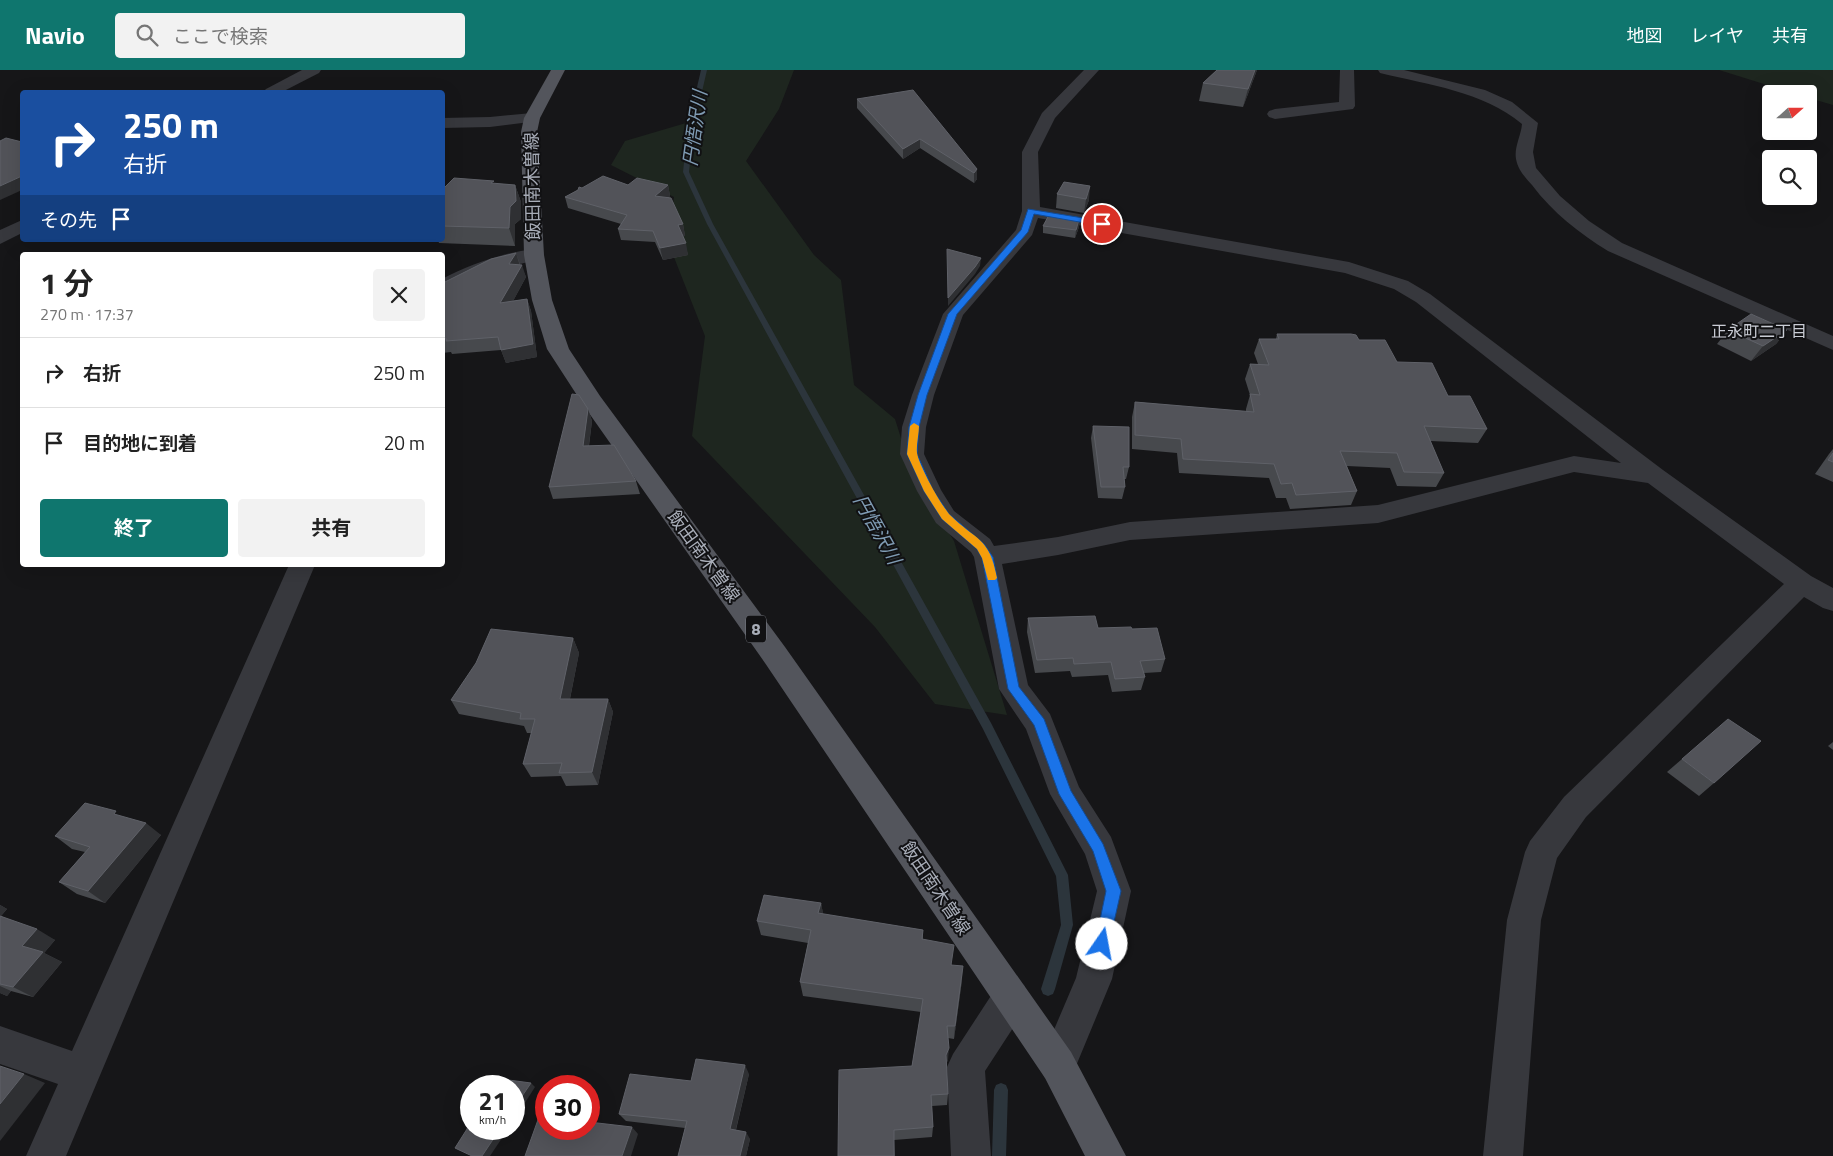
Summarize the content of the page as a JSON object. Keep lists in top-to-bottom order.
{
  "streets": {
    "main road": ["飯田南木曽線", "8"]
  },
  "districts": ["正永町二丁目"],
  "water": ["円悟沢川"],
  "north": "right",
  "page": {
    "header": "Navio",
    "search": "ここで検索",
    "nav": ["地図", "レイヤ", "共有"],
    "turn": ["250 m", "右折"],
    "then": "その先",
    "heading": ["1 分", "270 m · 17:37"],
    "list": [
      {
        "name": "右折",
        "value": "250 m"
      },
      {
        "name": "目的地に到着",
        "value": "20 m"
      }
    ],
    "buttons": ["終了", "共有"],
    "speed": "21 km/h",
    "limit": "30"
  }
}
